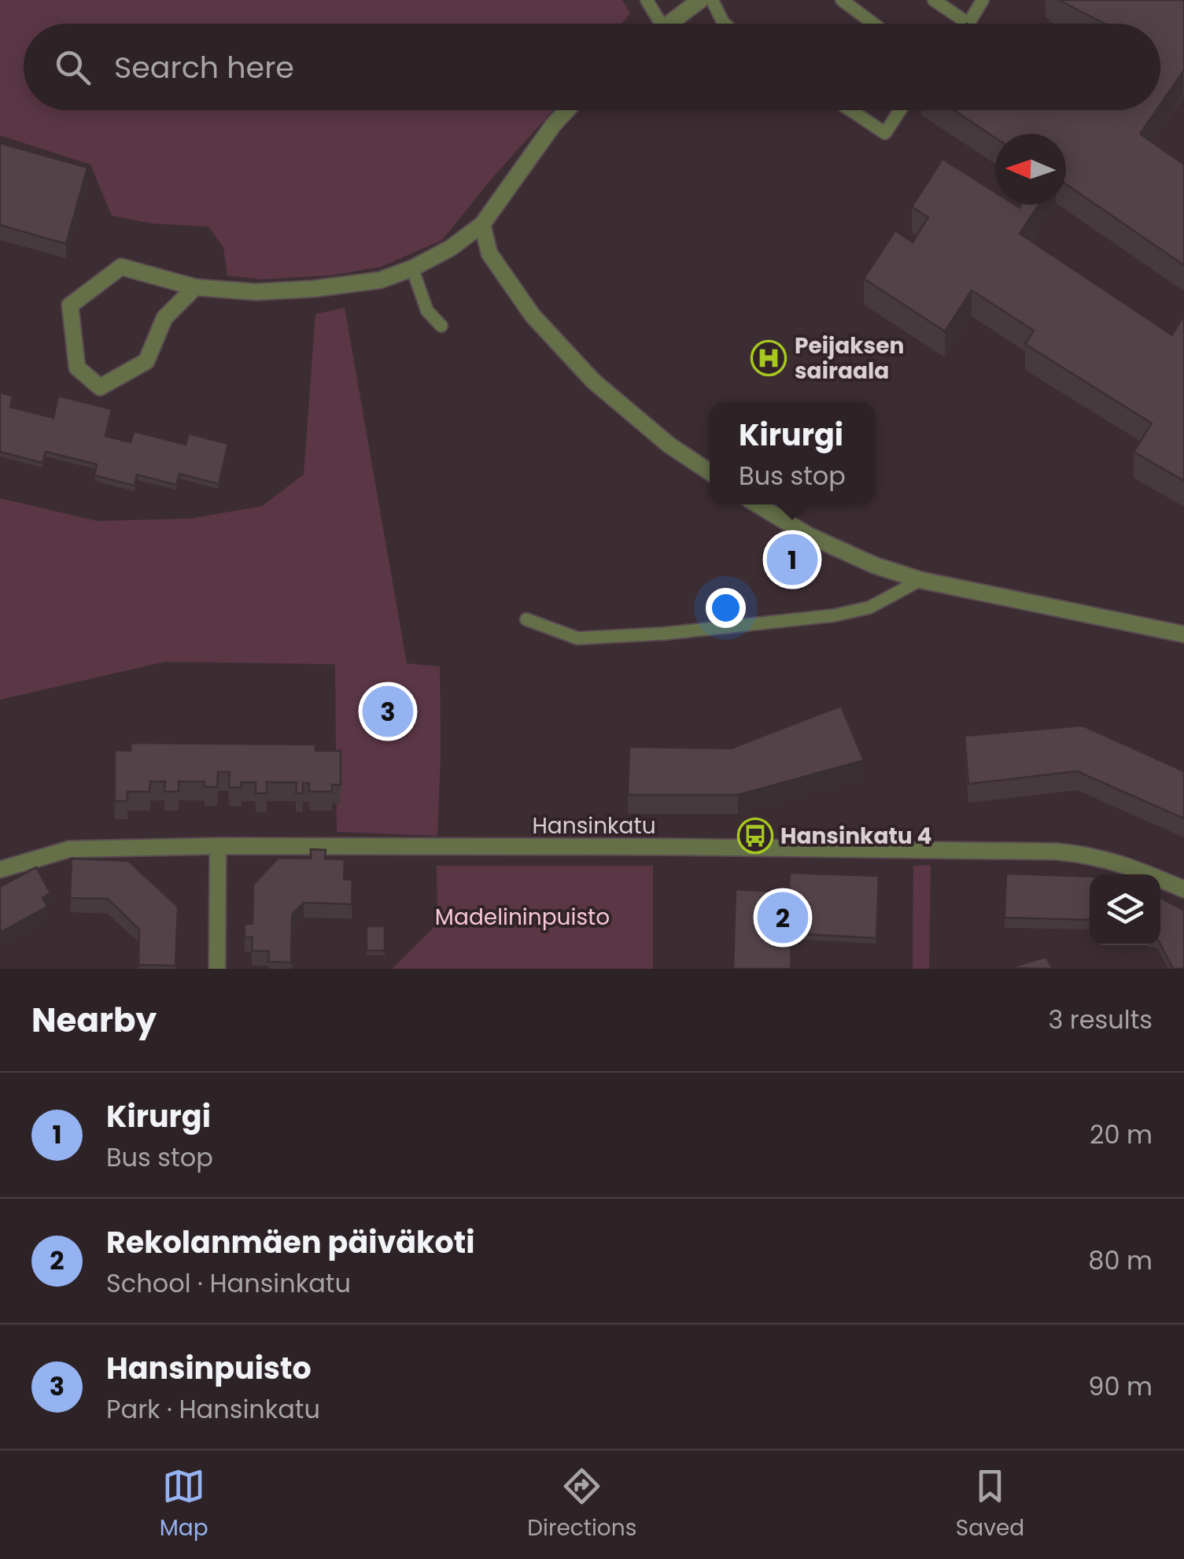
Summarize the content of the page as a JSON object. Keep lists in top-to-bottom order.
{
  "streets": {
    "street": ["Hansinkatu"]
  },
  "parks": ["Madelininpuisto"],
  "places": {
    "hospital": ["Peijaksen sairaala"],
    "bus stop": ["Hansinkatu 4"]
  },
  "north": "left",
  "page": {
    "search": "Search here",
    "popup": ["Kirurgi", "Bus stop"],
    "pins": ["1", "3", "2"],
    "heading": ["Nearby", "3 results"],
    "list": [
      {
        "mark": "1",
        "name": "Kirurgi",
        "note": "Bus stop",
        "value": "20 m"
      },
      {
        "mark": "2",
        "name": "Rekolanmäen päiväkoti",
        "note": "School · Hansinkatu",
        "value": "80 m"
      },
      {
        "mark": "3",
        "name": "Hansinpuisto",
        "note": "Park · Hansinkatu",
        "value": "90 m"
      }
    ],
    "nav": ["Map", "Directions", "Saved"]
  }
}
